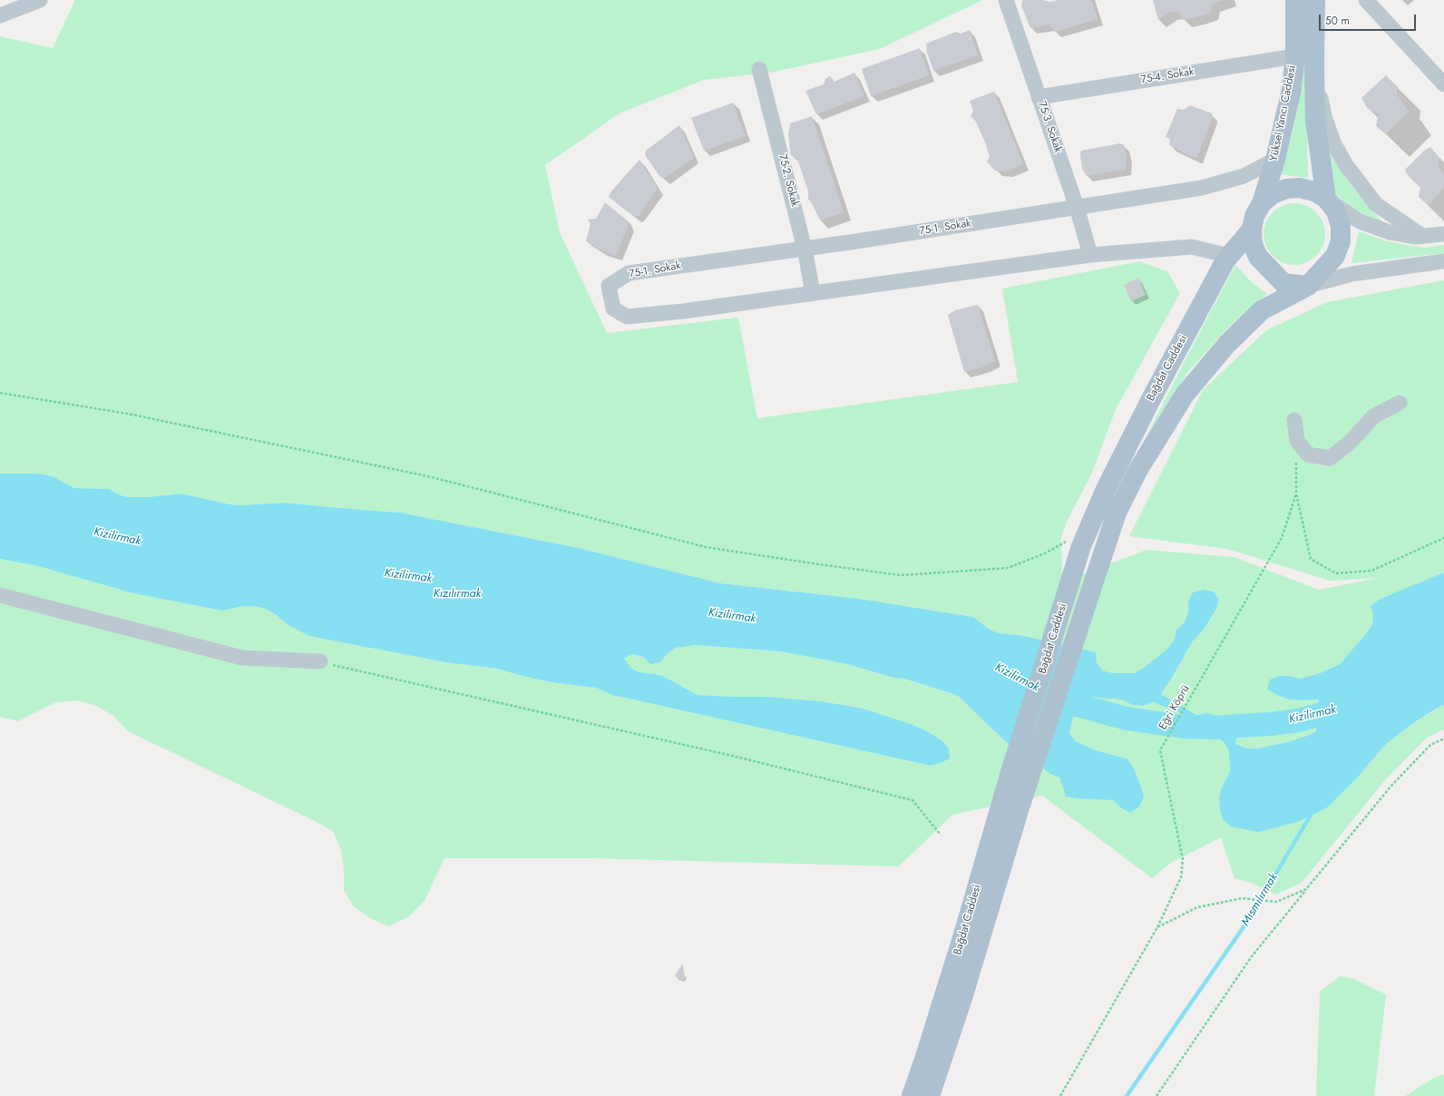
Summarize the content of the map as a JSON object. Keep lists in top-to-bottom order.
{
  "streets": {
    "main road": ["Yüksel Yancı Caddesi", "Bağdat Caddesi"],
    "street": [
      "75-4. Sokak",
      "75-3. Sokak",
      "75-2. Sokak",
      "75-1. Sokak"
    ],
    "path": ["Eğri Köprü"]
  },
  "crossings": [
    ["75-4. Sokak", "Yüksel Yancı Caddesi"],
    ["75-4. Sokak", "75-3. Sokak"],
    ["Yüksel Yancı Caddesi", "75-1. Sokak"],
    ["Yüksel Yancı Caddesi", "Bağdat Caddesi"],
    ["75-3. Sokak", "75-1. Sokak"],
    ["75-2. Sokak", "75-1. Sokak"],
    ["75-1. Sokak", "Bağdat Caddesi"]
  ],
  "water": ["Kizilirmak", "Kızılırmak", "Mısmılırmak"],
  "scale_bar": "50 m"
}
